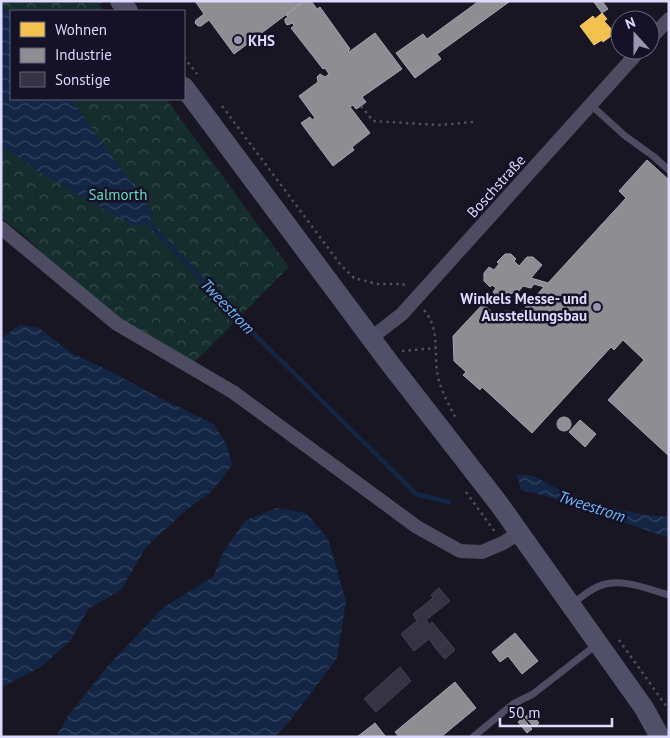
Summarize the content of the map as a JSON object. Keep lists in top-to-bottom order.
{
  "streets": {
    "street": ["Boschstraße"]
  },
  "water": ["Tweestrom"],
  "parks": ["Salmorth"],
  "places": ["KHS", "Winkels Messe- und Ausstellungsbau"],
  "legend": ["Wohnen", "Industrie", "Sonstige"],
  "scale_bar": "50 m",
  "north": "top"
}
